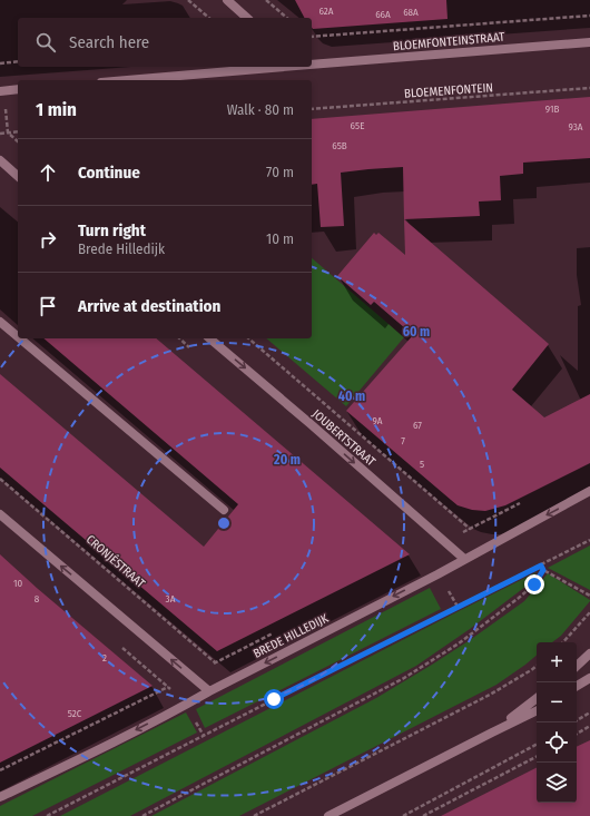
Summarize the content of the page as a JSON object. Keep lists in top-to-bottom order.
{
  "streets": {
    "street": ["BLOEMFONTEINSTRAAT", "JOUBERTSTRAAT", "BREDE HILLEDIJK"],
    "path": ["BLOEMENFONTEIN", "CRONJÉSTRAAT"]
  },
  "crossings": [
    ["JOUBERTSTRAAT", "BREDE HILLEDIJK"]
  ],
  "one_way": ["JOUBERTSTRAAT", "BREDE HILLEDIJK"],
  "house_numbers": [
    "62A",
    "68A",
    "66A",
    "91B",
    "65E",
    "93A",
    "65B",
    "9A",
    "67",
    "7",
    "5",
    "10",
    "8",
    "3A",
    "2",
    "52C"
  ],
  "page": {
    "search": "Search here",
    "heading": ["1 min", "Walk · 80 m"],
    "list": [
      ["Continue", "70 m"],
      ["Turn right", "Brede Hilledijk", "10 m"],
      "Arrive at destination"
    ],
    "map_buttons": ["+", "−"]
  },
  "rings": ["60 m", "40 m", "20 m"]
}
